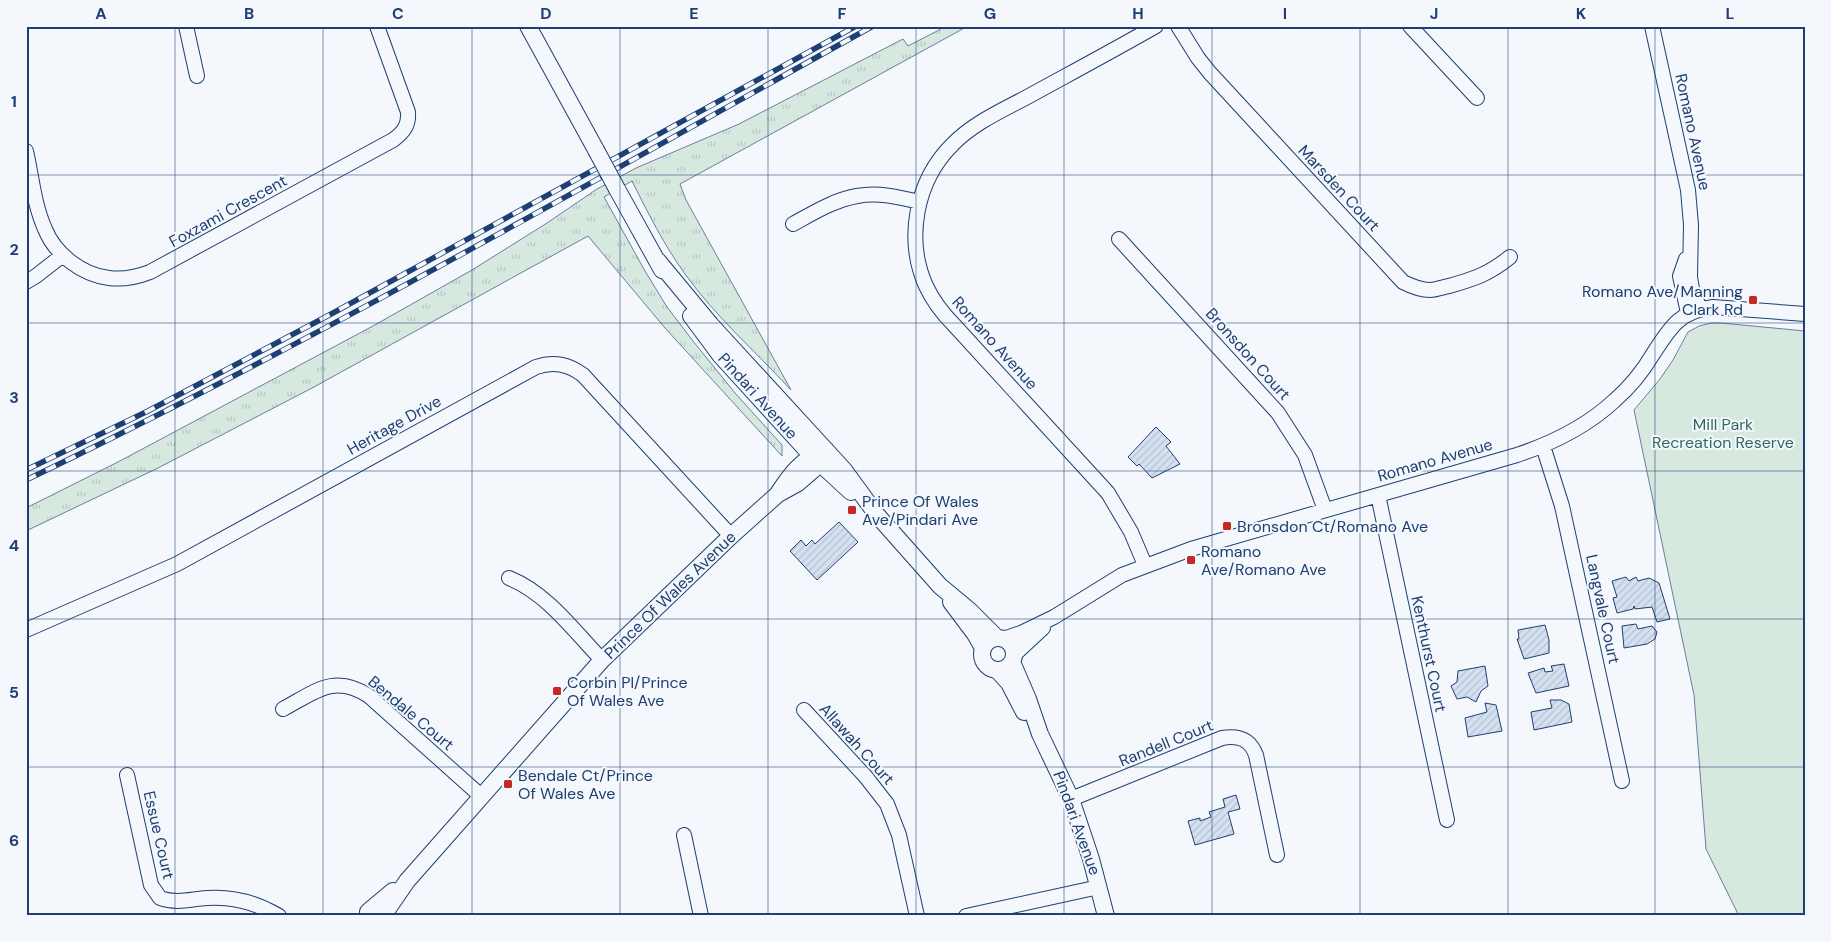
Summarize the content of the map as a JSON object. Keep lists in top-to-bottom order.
{
  "streets": {
    "street": [
      "Romano Avenue",
      "Marsden Court",
      "Foxzami Crescent",
      "Bronsdon Court",
      "Pindari Avenue",
      "Heritage Drive",
      "Prince Of Wales Avenue",
      "Langvale Court",
      "Kenthurst Court",
      "Bendale Court",
      "Randell Court",
      "Allawah Court",
      "Essue Court"
    ]
  },
  "crossings": [
    ["Romano Avenue", "Bronsdon Court"],
    ["Romano Avenue", "Pindari Avenue"],
    ["Romano Avenue", "Langvale Court"],
    ["Romano Avenue", "Kenthurst Court"],
    ["Pindari Avenue", "Prince Of Wales Avenue"],
    ["Pindari Avenue", "Randell Court"],
    ["Heritage Drive", "Prince Of Wales Avenue"],
    ["Prince Of Wales Avenue", "Bendale Court"]
  ],
  "parks": ["Mill Park Recreation Reserve"],
  "places": {
    "transit": [
      "Romano Ave/Manning Clark Rd",
      "Prince Of Wales Ave/Pindari Ave",
      "Bronsdon Ct/Romano Ave",
      "Romano Ave/Romano Ave",
      "Corbin Pl/Prince Of Wales Ave",
      "Bendale Ct/Prince Of Wales Ave"
    ]
  },
  "grid": {
    "columns": [
      "A",
      "B",
      "C",
      "D",
      "E",
      "F",
      "G",
      "H",
      "I",
      "J",
      "K",
      "L"
    ],
    "rows": [
      "1",
      "2",
      "3",
      "4",
      "5",
      "6"
    ]
  }
}
